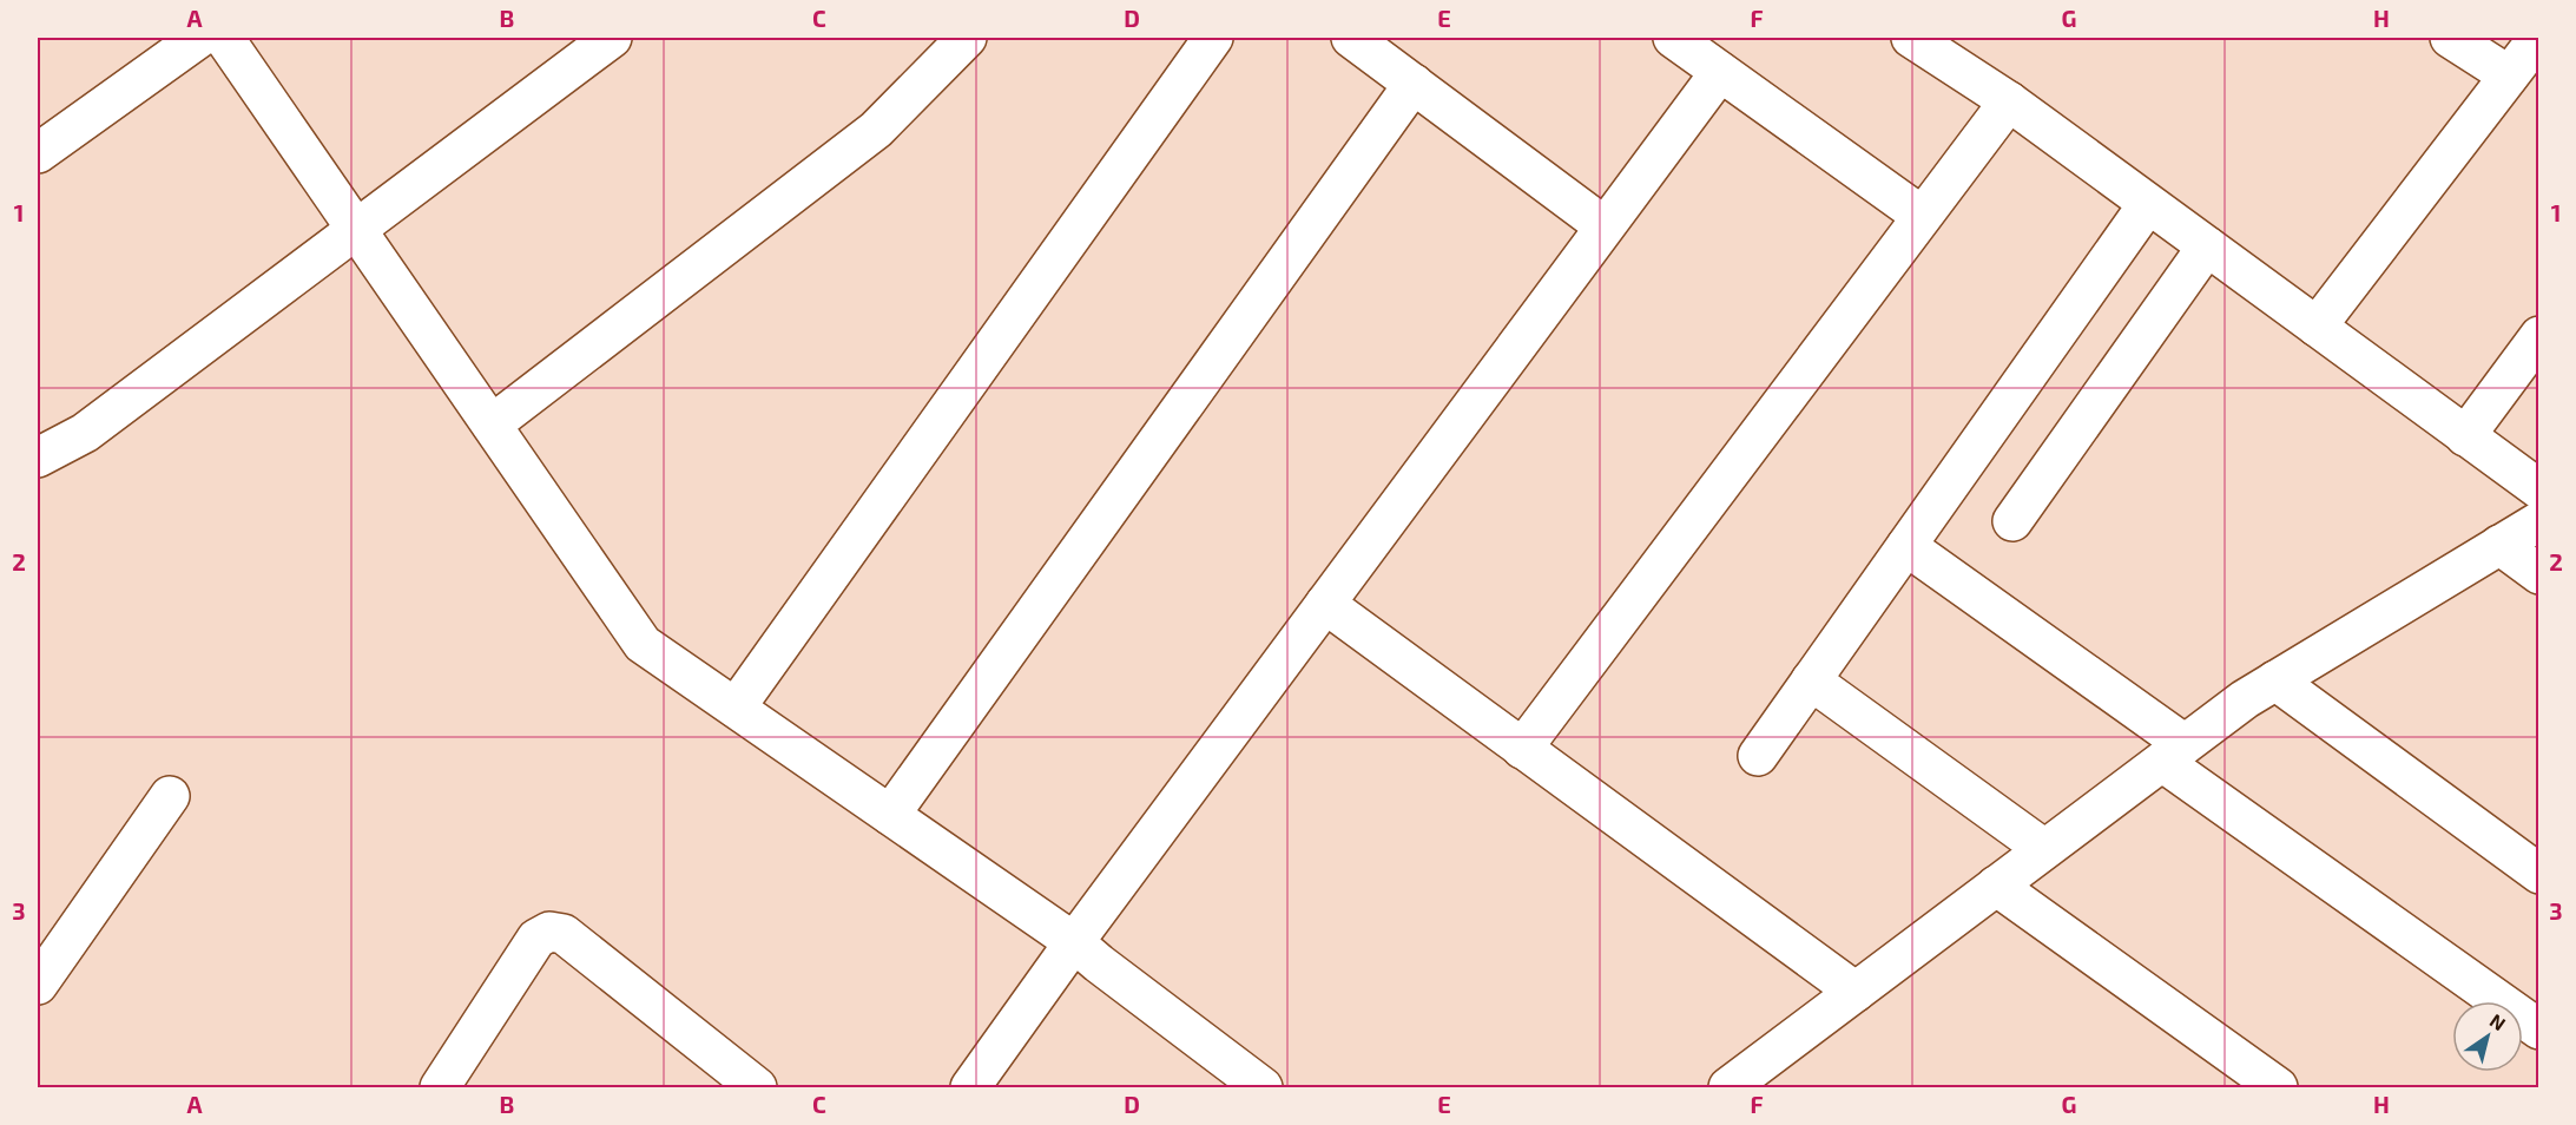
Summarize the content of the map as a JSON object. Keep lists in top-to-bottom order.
{
  "north": "top right",
  "grid": {
    "columns": [
      "A",
      "B",
      "C",
      "D",
      "E",
      "F",
      "G",
      "H"
    ],
    "rows": ["1", "2", "3"]
  }
}
